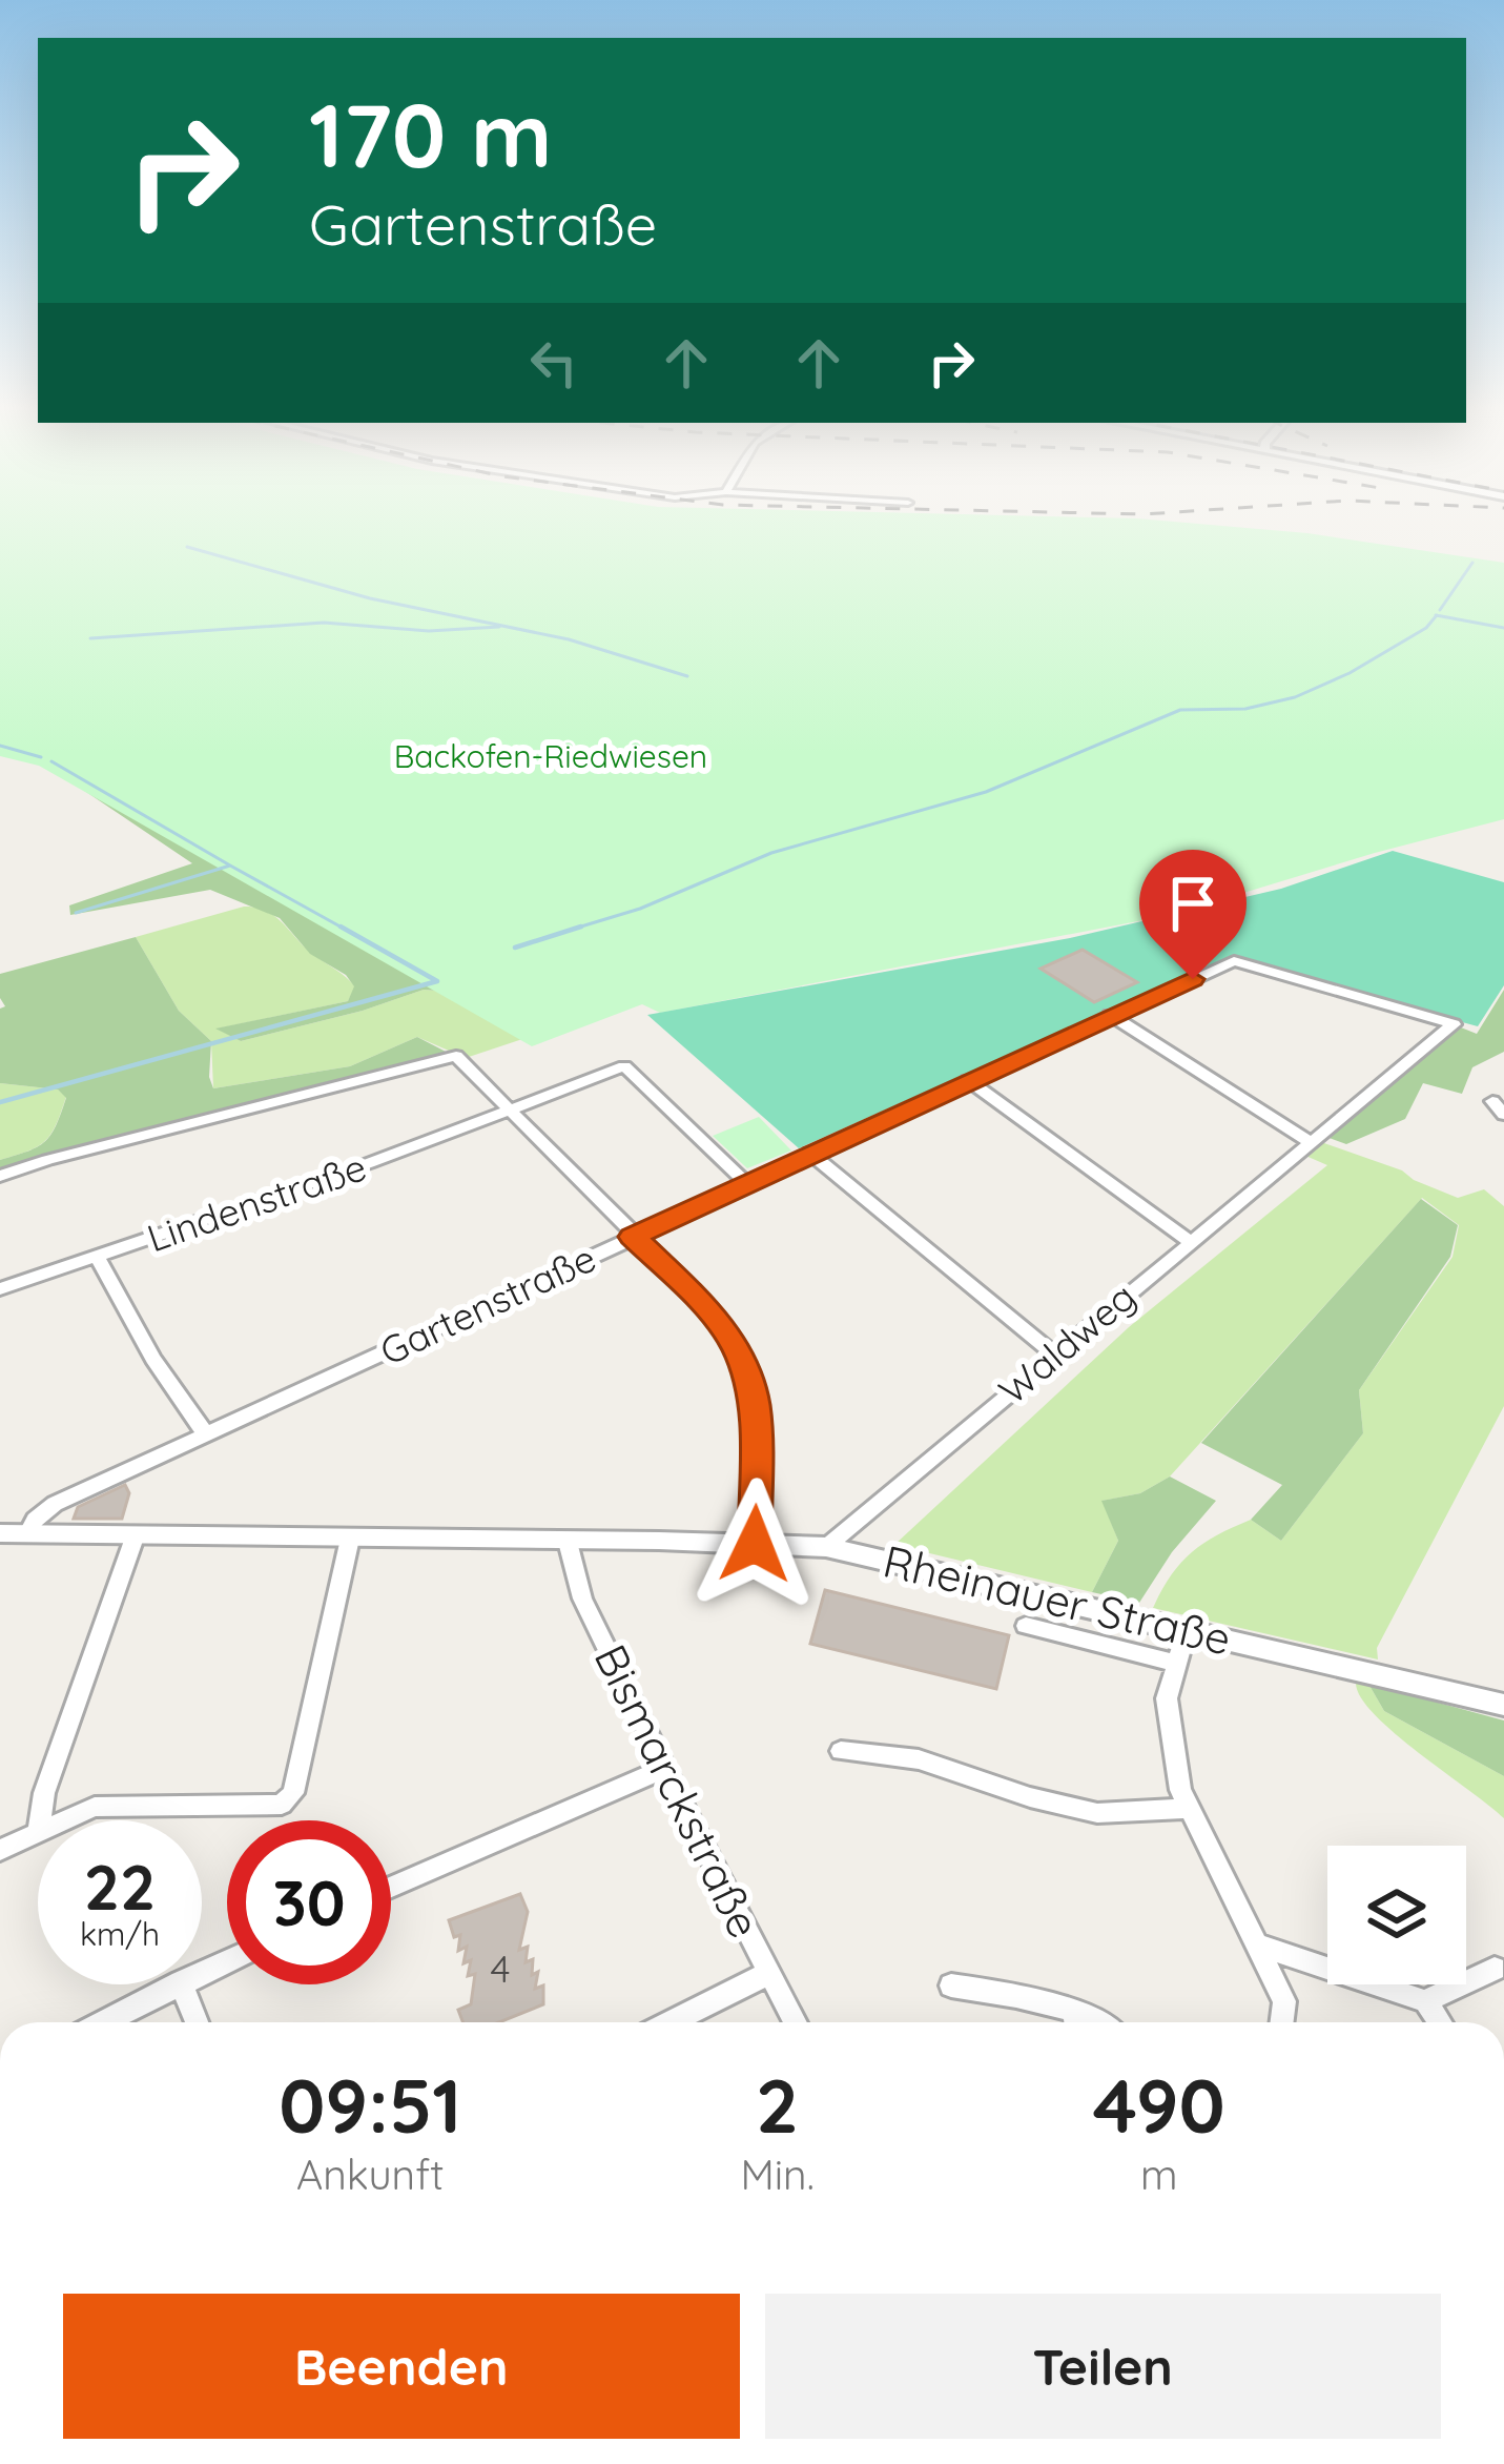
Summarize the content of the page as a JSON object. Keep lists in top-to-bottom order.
{
  "streets": {
    "street": [
      "Lindenstraße",
      "Gartenstraße",
      "Waldweg",
      "Rheinauer Straße",
      "Bismarckstraße"
    ]
  },
  "crossings": [
    ["Lindenstraße", "Gartenstraße"],
    ["Gartenstraße", "Waldweg"],
    ["Gartenstraße", "Rheinauer Straße"],
    ["Waldweg", "Rheinauer Straße"],
    ["Rheinauer Straße", "Bismarckstraße"]
  ],
  "parks": ["Backofen-Riedwiesen"],
  "house_numbers": ["4"],
  "page": {
    "turn": ["170 m", "Gartenstraße"],
    "speed": "22 km/h",
    "limit": "30",
    "eta": [
      "09:51",
      "Ankunft",
      "2",
      "Min.",
      "490",
      "m"
    ],
    "buttons": ["Beenden", "Teilen"]
  }
}
